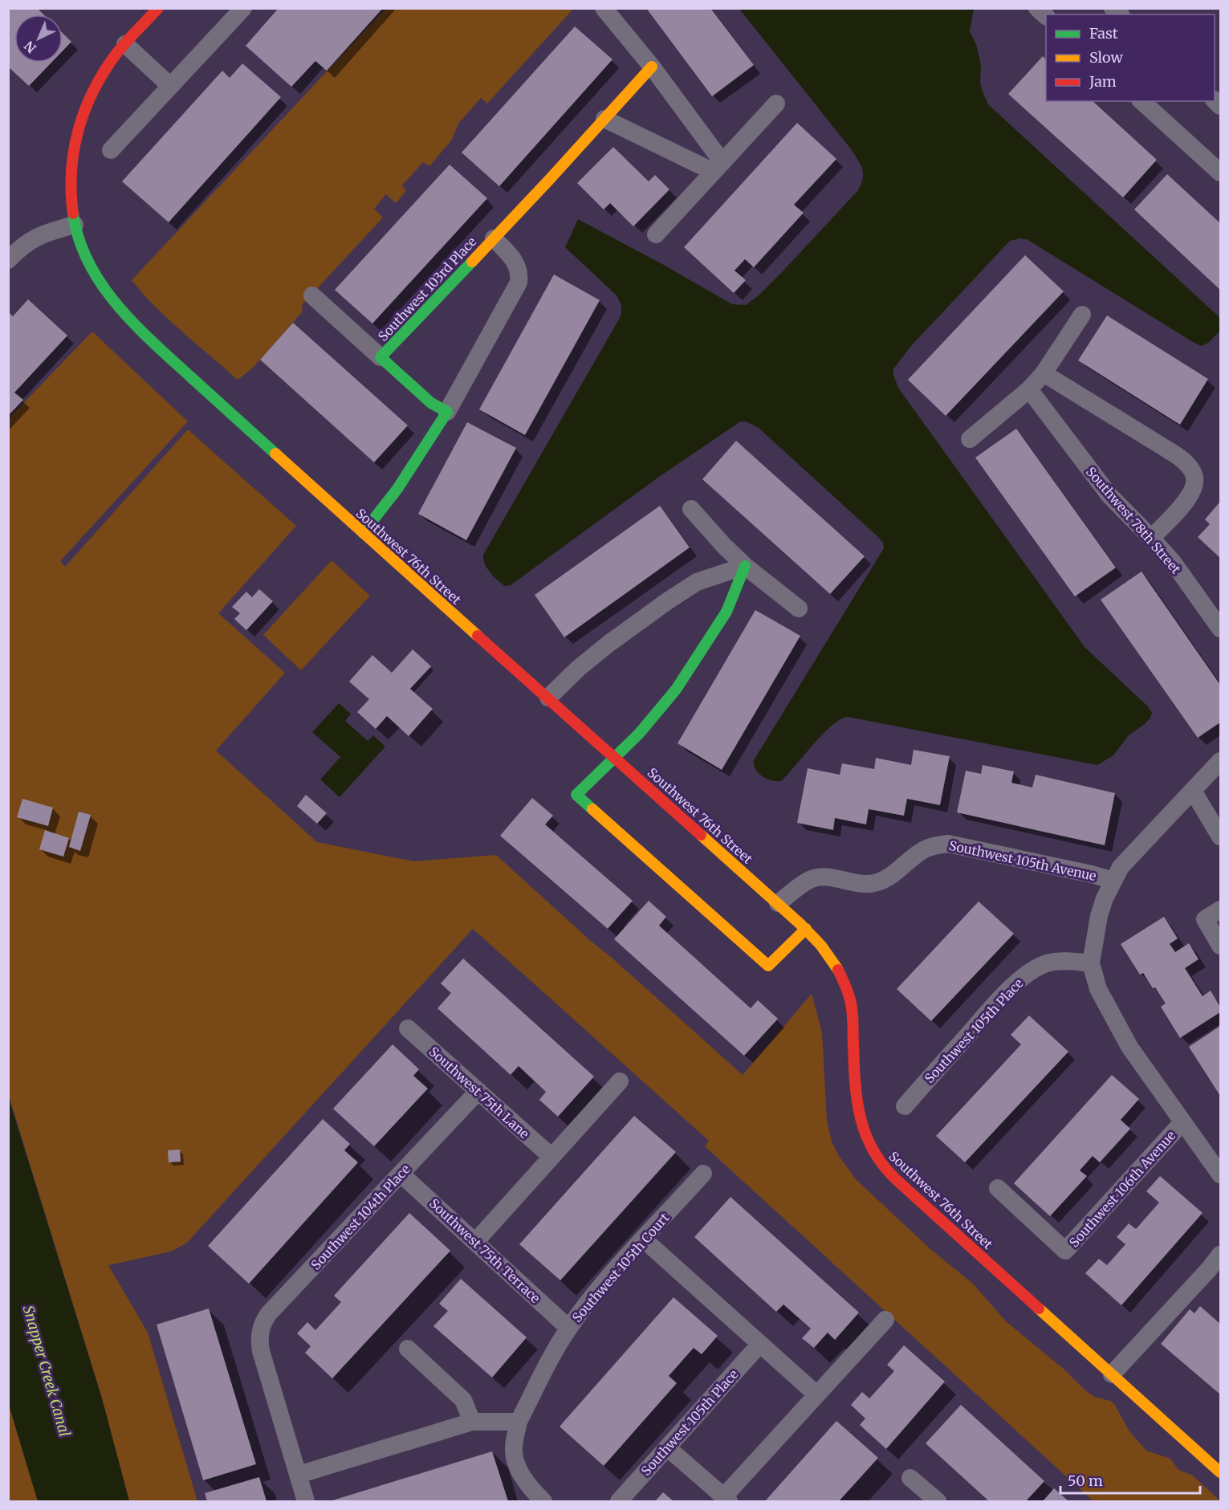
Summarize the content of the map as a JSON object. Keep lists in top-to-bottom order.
{
  "streets": {
    "street": [
      "Southwest 103rd Place",
      "Southwest 78th Street",
      "Southwest 76th Street",
      "Southwest 105th Avenue",
      "Southwest 105th Place",
      "Southwest 75th Lane",
      "Southwest 106th Avenue",
      "Southwest 104th Place",
      "Southwest 75th Terrace",
      "Southwest 105th Court"
    ]
  },
  "crossings": [
    ["Southwest 76th Street", "Southwest 105th Avenue"],
    ["Southwest 75th Lane", "Southwest 104th Place"],
    ["Southwest 104th Place", "Southwest 75th Terrace"],
    ["Southwest 75th Terrace", "Southwest 105th Court"]
  ],
  "water": ["Snapper Creek Canal"],
  "legend": ["Fast", "Slow", "Jam"],
  "scale_bar": "50 m",
  "north": "bottom left"
}
